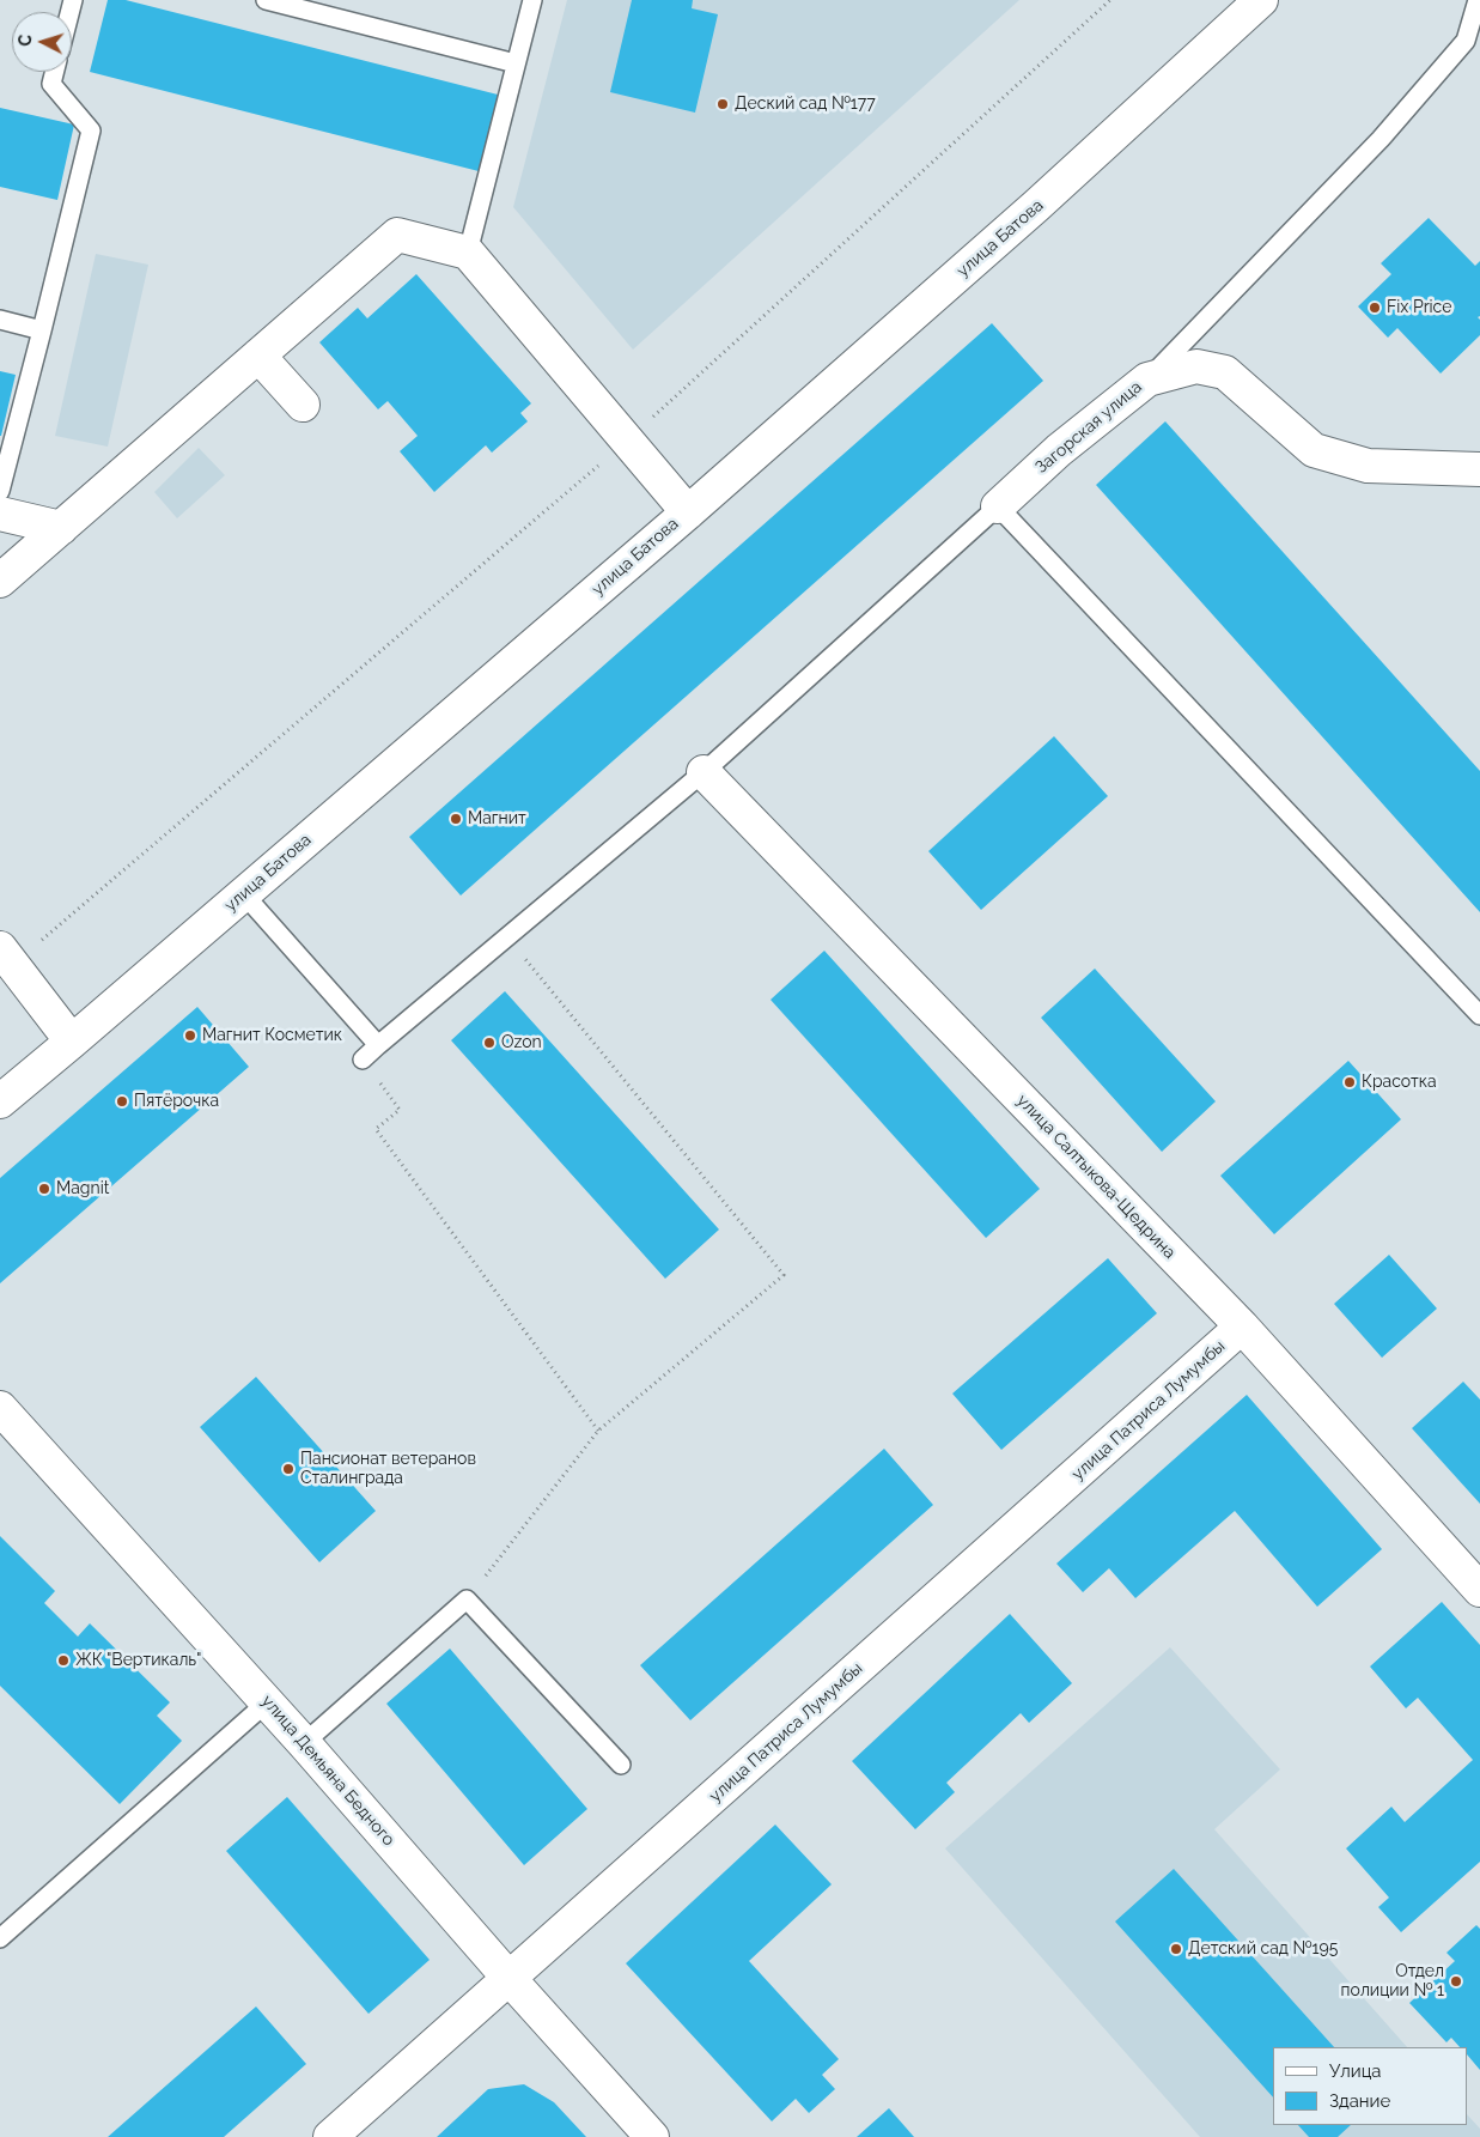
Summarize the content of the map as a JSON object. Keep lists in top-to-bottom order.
{
  "streets": {
    "street": [
      "улица Батова",
      "Загорская улица",
      "улица Салтыкова-Щедрина",
      "улица Патриса Лумумбы",
      "улица Демьяна Бедного"
    ]
  },
  "crossings": [
    ["улица Салтыкова-Щедрина", "улица Патриса Лумумбы"],
    ["улица Патриса Лумумбы", "улица Демьяна Бедного"]
  ],
  "places": [
    "Деский сад №177",
    "Fix Price",
    "Магнит",
    "Магнит Косметик",
    "Ozon",
    "Красотка",
    "Пятёрочка",
    "Magnit",
    "Пансионат ветеранов Сталинграда",
    "ЖК \"Вертикаль\"",
    "Детский сад №195",
    "Отдел полиции № 1"
  ],
  "legend": ["Улица", "Здание"],
  "north": "left"
}
